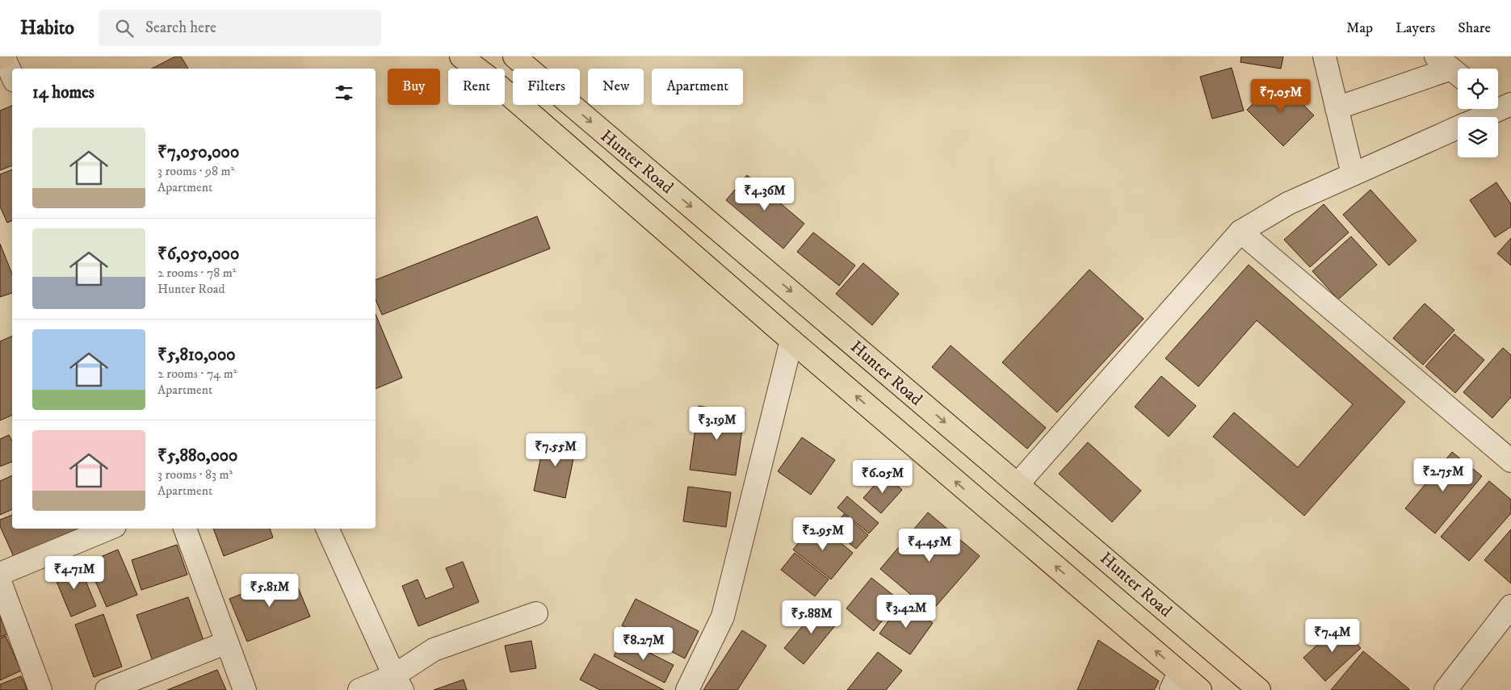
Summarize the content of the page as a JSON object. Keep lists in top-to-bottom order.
{
  "streets": {
    "main road": ["Hunter Road"]
  },
  "page": {
    "header": "Habito",
    "search": "Search here",
    "nav": ["Map", "Layers", "Share"],
    "chip": [
      "Buy",
      "Rent",
      "Filters",
      "New",
      "Apartment"
    ],
    "heading": "14 homes",
    "price": [
      "₹7.05M",
      "₹4.36M",
      "₹3.19M",
      "₹7.55M",
      "₹2.75M",
      "₹6.05M",
      "₹2.95M",
      "₹4.45M",
      "₹4.71M",
      "₹5.81M",
      "₹3.42M",
      "₹5.88M",
      "₹7.4M",
      "₹8.27M"
    ],
    "list": [
      {
        "name": "₹7,050,000",
        "note": "3 rooms · 98 m² · Apartment"
      },
      {
        "name": "₹6,050,000",
        "note": "2 rooms · 78 m² · Hunter Road"
      },
      {
        "name": "₹5,810,000",
        "note": "2 rooms · 74 m² · Apartment"
      },
      {
        "name": "₹5,880,000",
        "note": "3 rooms · 83 m² · Apartment"
      }
    ]
  }
}
